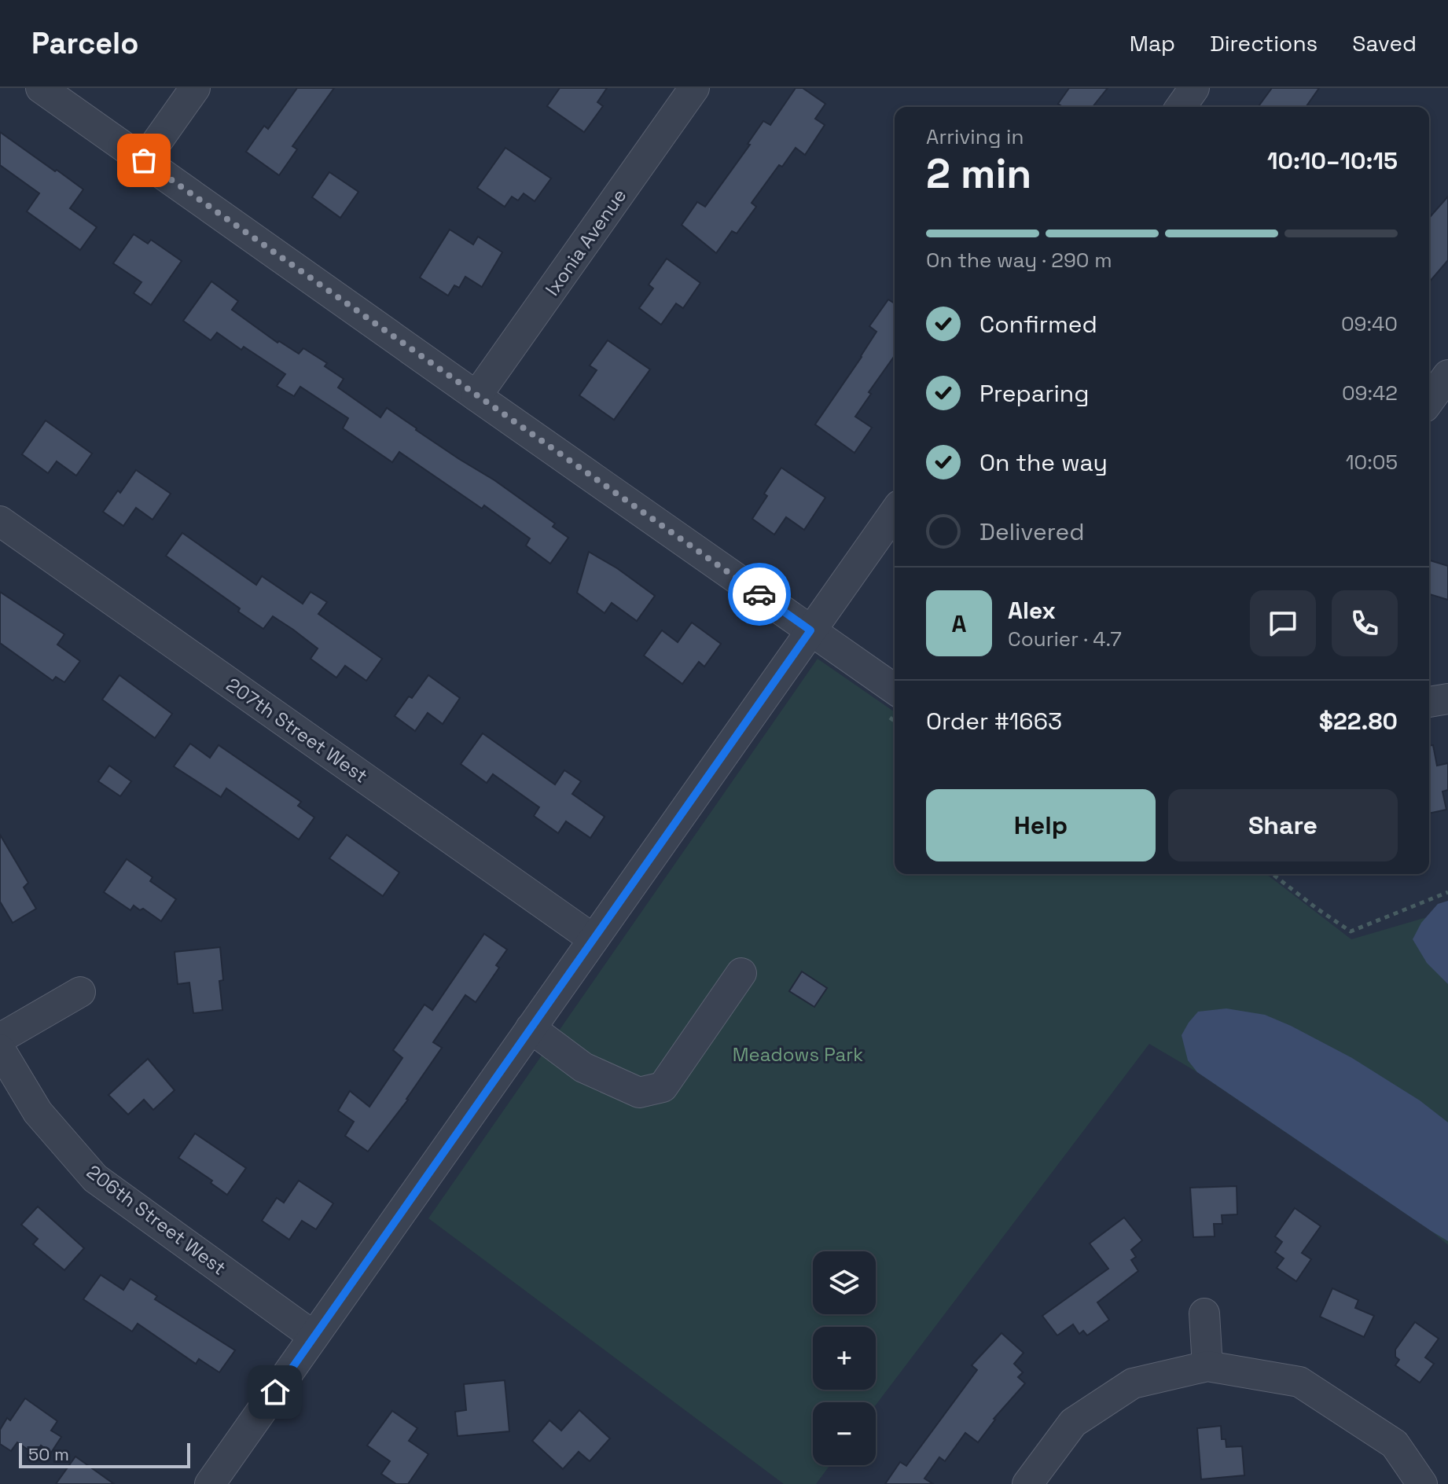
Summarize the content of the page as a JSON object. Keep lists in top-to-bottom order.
{
  "streets": {
    "street": ["Ixonia Avenue", "207th Street West", "206th Street West"]
  },
  "parks": ["Meadows Park"],
  "scale_bar": "50 m",
  "page": {
    "header": "Parcelo",
    "nav": ["Map", "Directions", "Saved"],
    "heading": ["2 min", "Arriving in", "10:10–10:15"],
    "panel": [
      "Alex",
      "Courier · 4.7",
      "Order #1663",
      "$22.80"
    ],
    "bar": "On the way · 290 m",
    "list": [
      ["Confirmed", "09:40"],
      ["Preparing", "09:42"],
      ["On the way", "10:05"],
      "Delivered"
    ],
    "round": "A",
    "buttons": ["Help", "Share"],
    "map_buttons": ["+", "−"],
    "scale": "50 m"
  }
}
